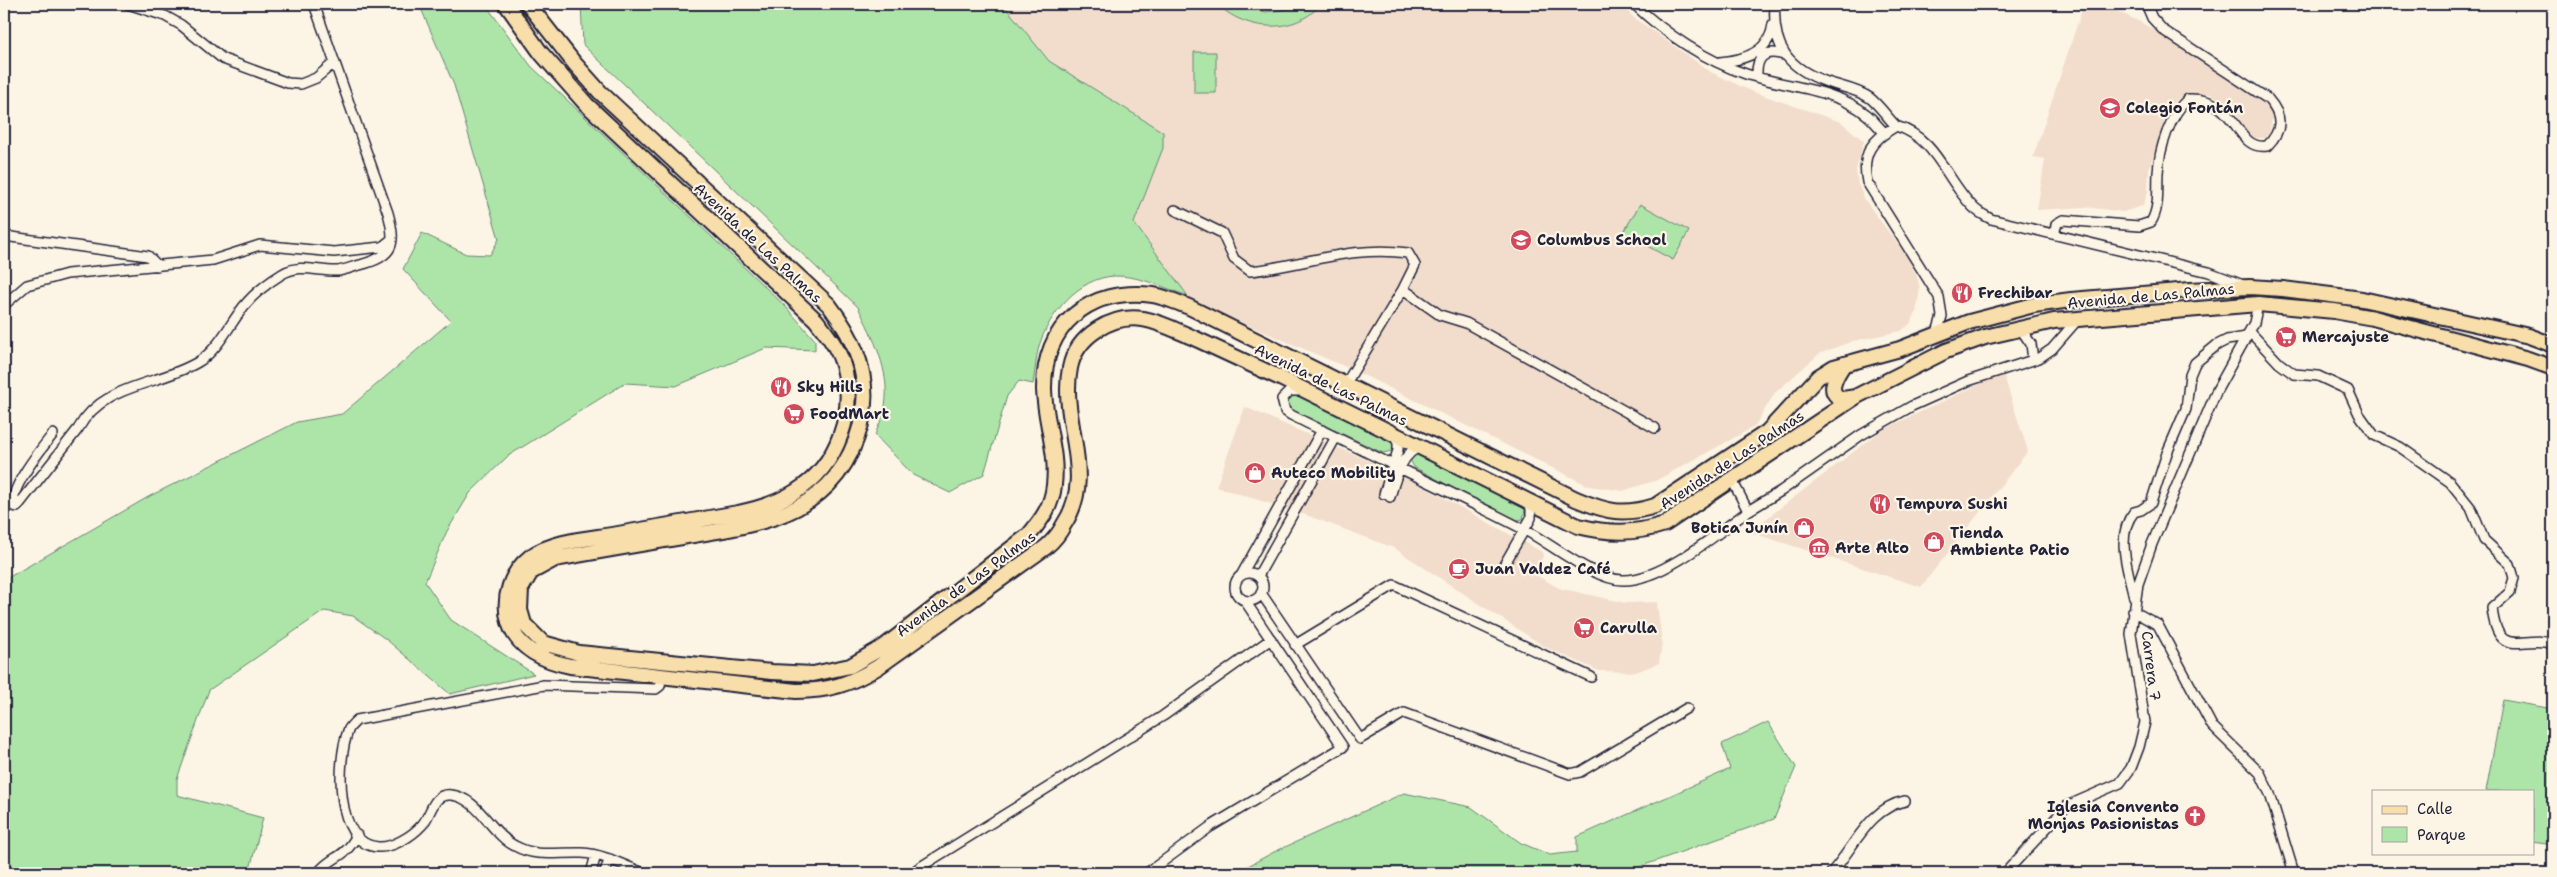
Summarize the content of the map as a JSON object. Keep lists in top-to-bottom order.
{
  "streets": {
    "main road": ["Avenida de Las Palmas"],
    "street": ["Carrera 7"]
  },
  "crossings": [
    ["Avenida de Las Palmas", "Carrera 7"]
  ],
  "places": {
    "school or university": ["Colegio Fontán", "Columbus School"],
    "restaurant": ["Frechibar", "Sky Hills", "Tempura Sushi"],
    "supermarket": ["Mercajuste", "FoodMart", "Carulla"],
    "shop": ["Auteco Mobility", "Botica Junín", "Tienda Ambiente Patio"],
    "museum": ["Arte Alto"],
    "cafe": ["Juan Valdez Café"],
    "church": ["Iglesia Convento Monjas Pasionistas"]
  },
  "legend": ["Calle", "Parque"]
}
